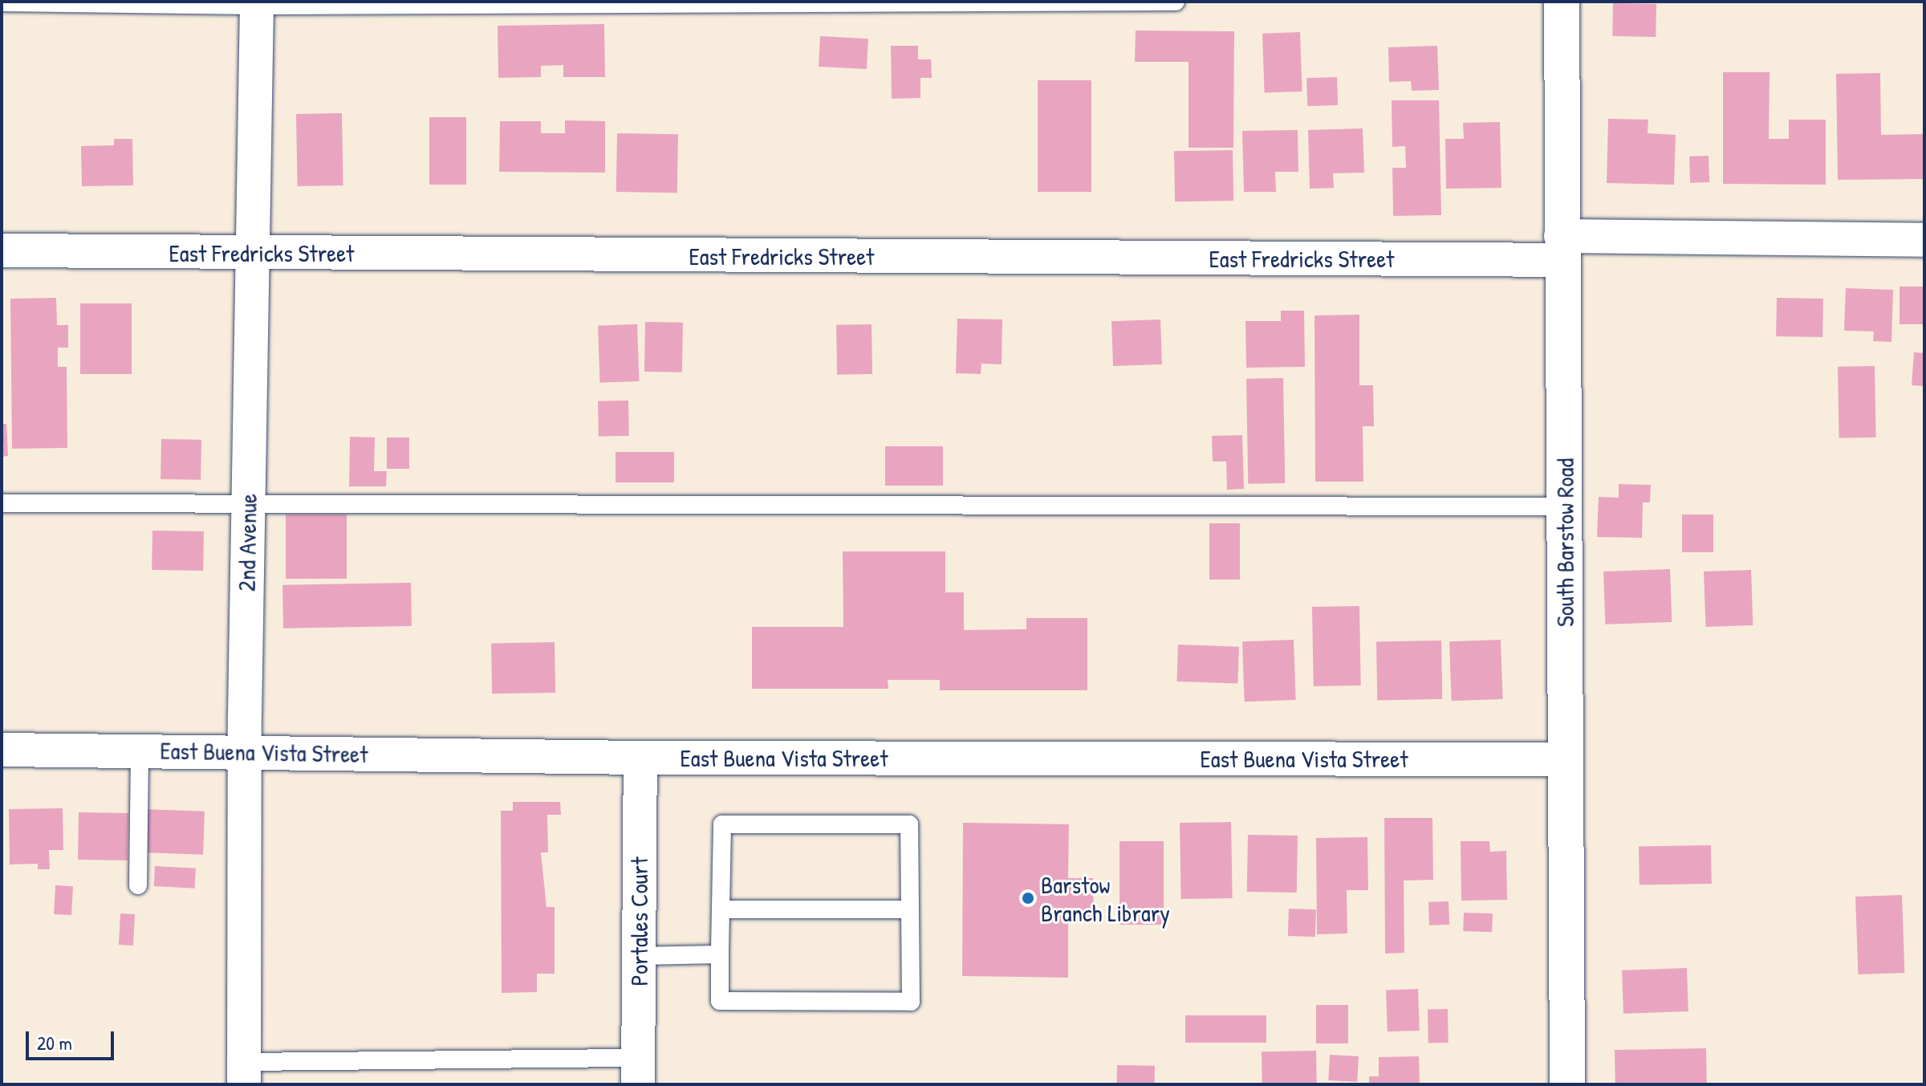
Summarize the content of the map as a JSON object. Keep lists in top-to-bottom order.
{
  "streets": {
    "main road": ["South Barstow Road"],
    "street": [
      "East Fredricks Street",
      "2nd Avenue",
      "East Buena Vista Street",
      "Portales Court"
    ]
  },
  "crossings": [
    ["East Fredricks Street", "2nd Avenue"],
    ["East Fredricks Street", "South Barstow Road"],
    ["2nd Avenue", "East Buena Vista Street"],
    ["South Barstow Road", "East Buena Vista Street"],
    ["East Buena Vista Street", "Portales Court"]
  ],
  "places": ["Barstow Branch Library"],
  "scale_bar": "20 m"
}
